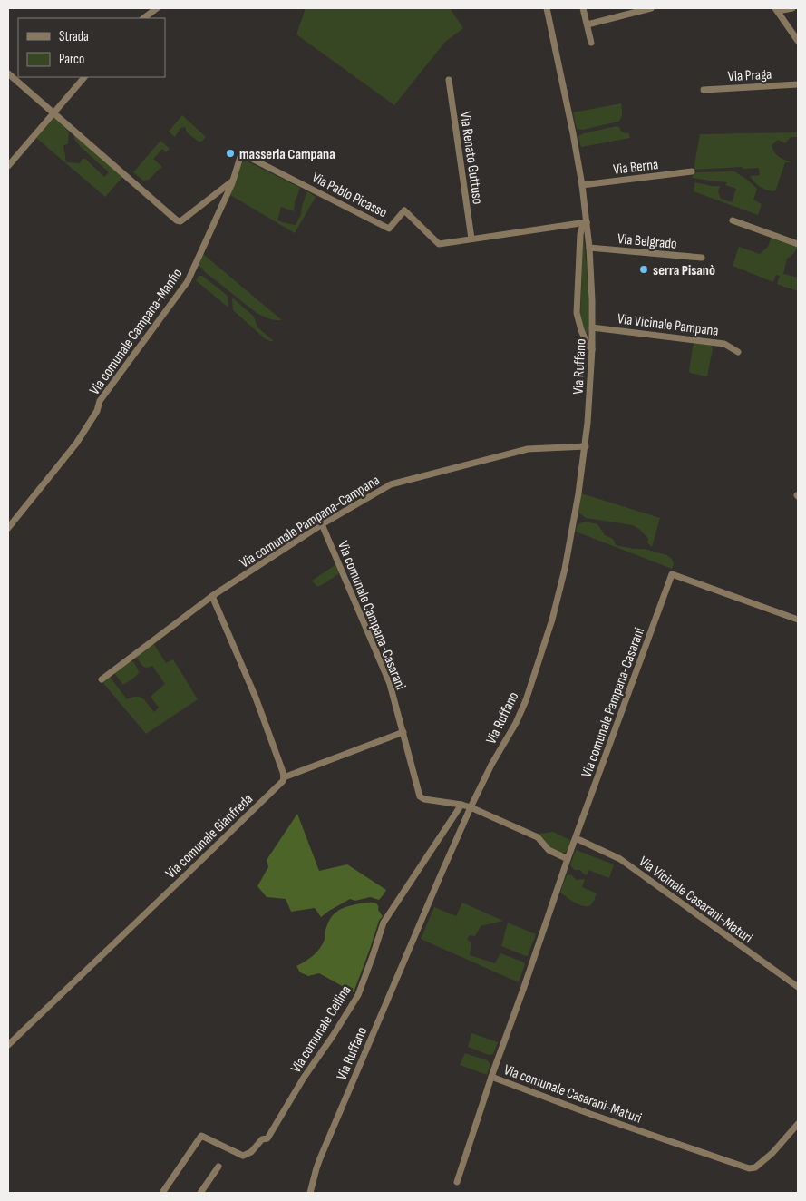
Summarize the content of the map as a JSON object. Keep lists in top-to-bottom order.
{
  "streets": {
    "street": [
      "Via Praga",
      "Via Renato Guttuso",
      "Via Berna",
      "Via Pablo Picasso",
      "Via Belgrado",
      "Via Vicinale Pampana",
      "Via comunale Campana-Manfio",
      "Via Ruffano",
      "Via comunale Pampana-Campana",
      "Via comunale Campana-Casarani",
      "Via comunale Pampana-Casarani",
      "Via comunale Gianfreda",
      "Via Vicinale Casarani-Maturi",
      "Via comunale Cellina",
      "Via comunale Casarani-Maturi"
    ]
  },
  "crossings": [
    ["Via Renato Guttuso", "Via Pablo Picasso"],
    ["Via Berna", "Via Ruffano"],
    ["Via Pablo Picasso", "Via comunale Campana-Manfio"],
    ["Via Pablo Picasso", "Via Ruffano"],
    ["Via Belgrado", "Via Ruffano"],
    ["Via Vicinale Pampana", "Via Ruffano"],
    ["Via Ruffano", "Via comunale Pampana-Campana"],
    ["Via Ruffano", "Via comunale Campana-Casarani"],
    ["Via comunale Pampana-Campana", "Via comunale Campana-Casarani"],
    ["Via comunale Campana-Casarani", "Via comunale Cellina"],
    ["Via comunale Pampana-Casarani", "Via Vicinale Casarani-Maturi"],
    ["Via comunale Pampana-Casarani", "Via comunale Casarani-Maturi"]
  ],
  "places": ["masseria Campana", "serra Pisanò"],
  "legend": ["Strada", "Parco"]
}
